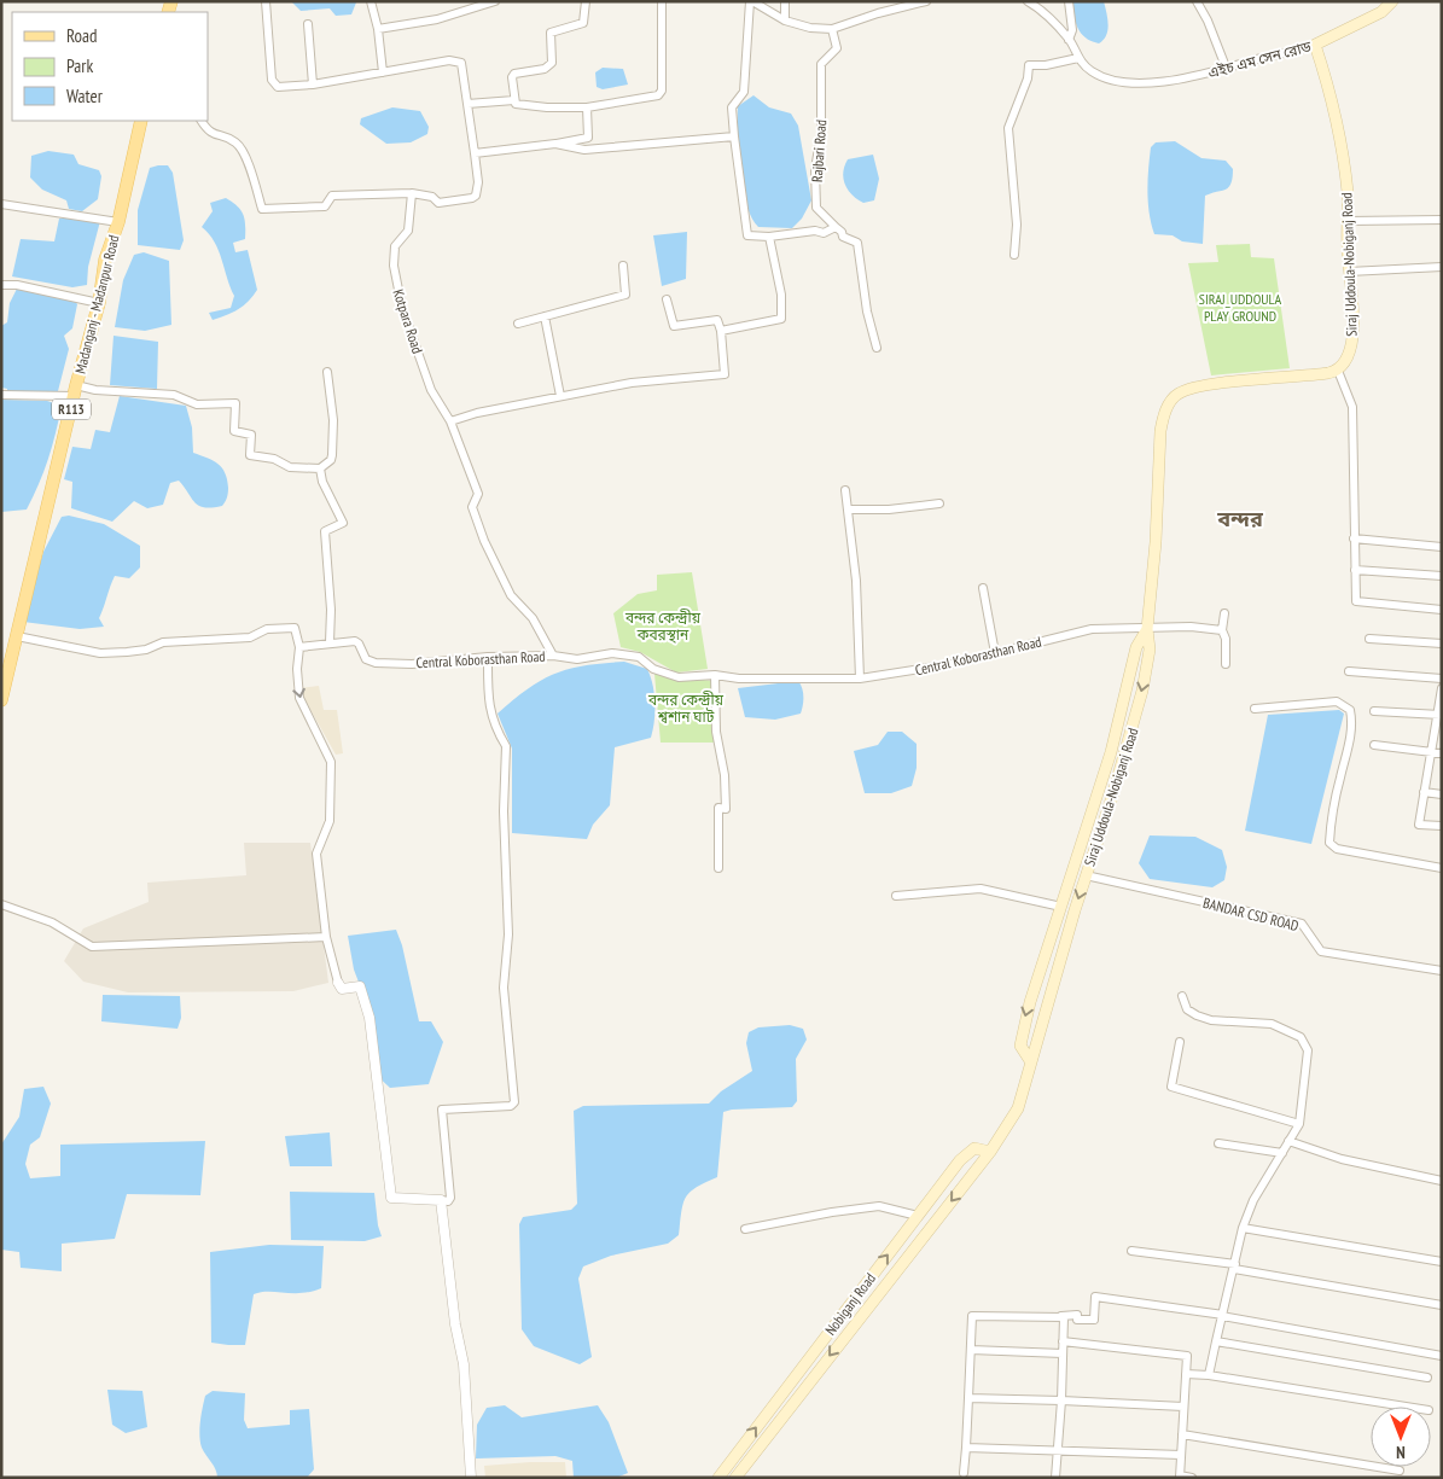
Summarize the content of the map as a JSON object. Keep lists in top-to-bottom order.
{
  "streets": {
    "main road": [
      "এইচ এম সেন রোড",
      "Siraj Uddoula-Nobiganj Road",
      "Madanganj - Madanpur Road",
      "R113",
      "Nobiganj Road"
    ],
    "street": [
      "Rajbari Road",
      "Kotpara Road",
      "Central Koborasthan Road",
      "BANDAR CSD ROAD"
    ]
  },
  "crossings": [
    ["এইচ এম সেন রোড", "Siraj Uddoula-Nobiganj Road"],
    ["Siraj Uddoula-Nobiganj Road", "Central Koborasthan Road"],
    ["Siraj Uddoula-Nobiganj Road", "BANDAR CSD ROAD"],
    ["Siraj Uddoula-Nobiganj Road", "Nobiganj Road"],
    ["Kotpara Road", "Central Koborasthan Road"]
  ],
  "districts": ["বন্দর"],
  "parks": ["SIRAJ_UDDOULA PLAY GROUND", "বন্দর কেন্দ্রীয় কবরস্থান", "বন্দর কেন্দ্রীয় শ্বশান ঘাট"],
  "legend": ["Road", "Park", "Water"],
  "north": "bottom"
}
